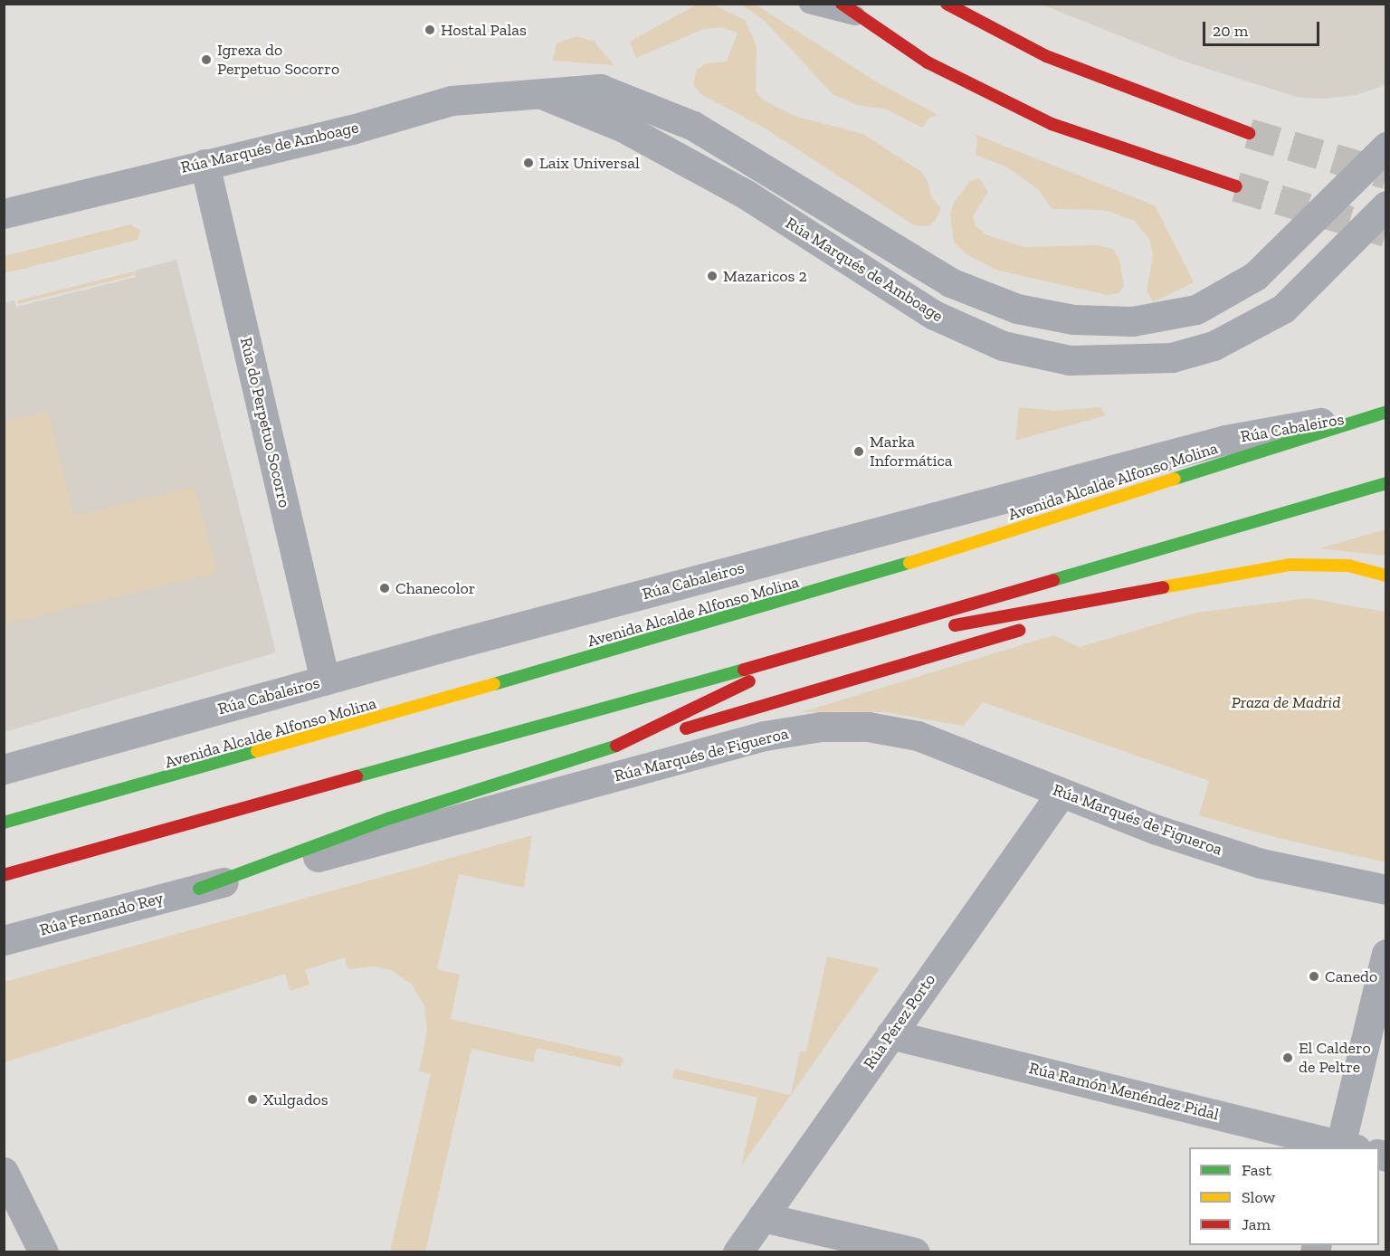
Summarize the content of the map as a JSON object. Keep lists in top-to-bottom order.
{
  "streets": {
    "main road": ["Avenida Alcalde Alfonso Molina"],
    "street": [
      "Rúa Marqués de Amboage",
      "Rúa do Perpetuo Socorro",
      "Rúa Cabaleiros",
      "Rúa Marqués de Figueroa",
      "Rúa Fernando Rey",
      "Rúa Pérez Porto",
      "Rúa Ramón Menéndez Pidal"
    ]
  },
  "crossings": [
    ["Rúa Marqués de Amboage", "Rúa do Perpetuo Socorro"],
    ["Rúa do Perpetuo Socorro", "Rúa Cabaleiros"],
    ["Rúa Cabaleiros", "Avenida Alcalde Alfonso Molina"],
    ["Rúa Marqués de Figueroa", "Rúa Fernando Rey"],
    ["Rúa Marqués de Figueroa", "Rúa Pérez Porto"],
    ["Rúa Pérez Porto", "Rúa Ramón Menéndez Pidal"]
  ],
  "parks": ["Praza de Madrid"],
  "places": [
    "Hostal Palas",
    "Igrexa do Perpetuo Socorro",
    "Laix Universal",
    "Mazaricos 2",
    "Marka Informática",
    "Chanecolor",
    "Canedo",
    "El Caldero de Peltre",
    "Xulgados"
  ],
  "legend": ["Fast", "Slow", "Jam"],
  "scale_bar": "20 m"
}
